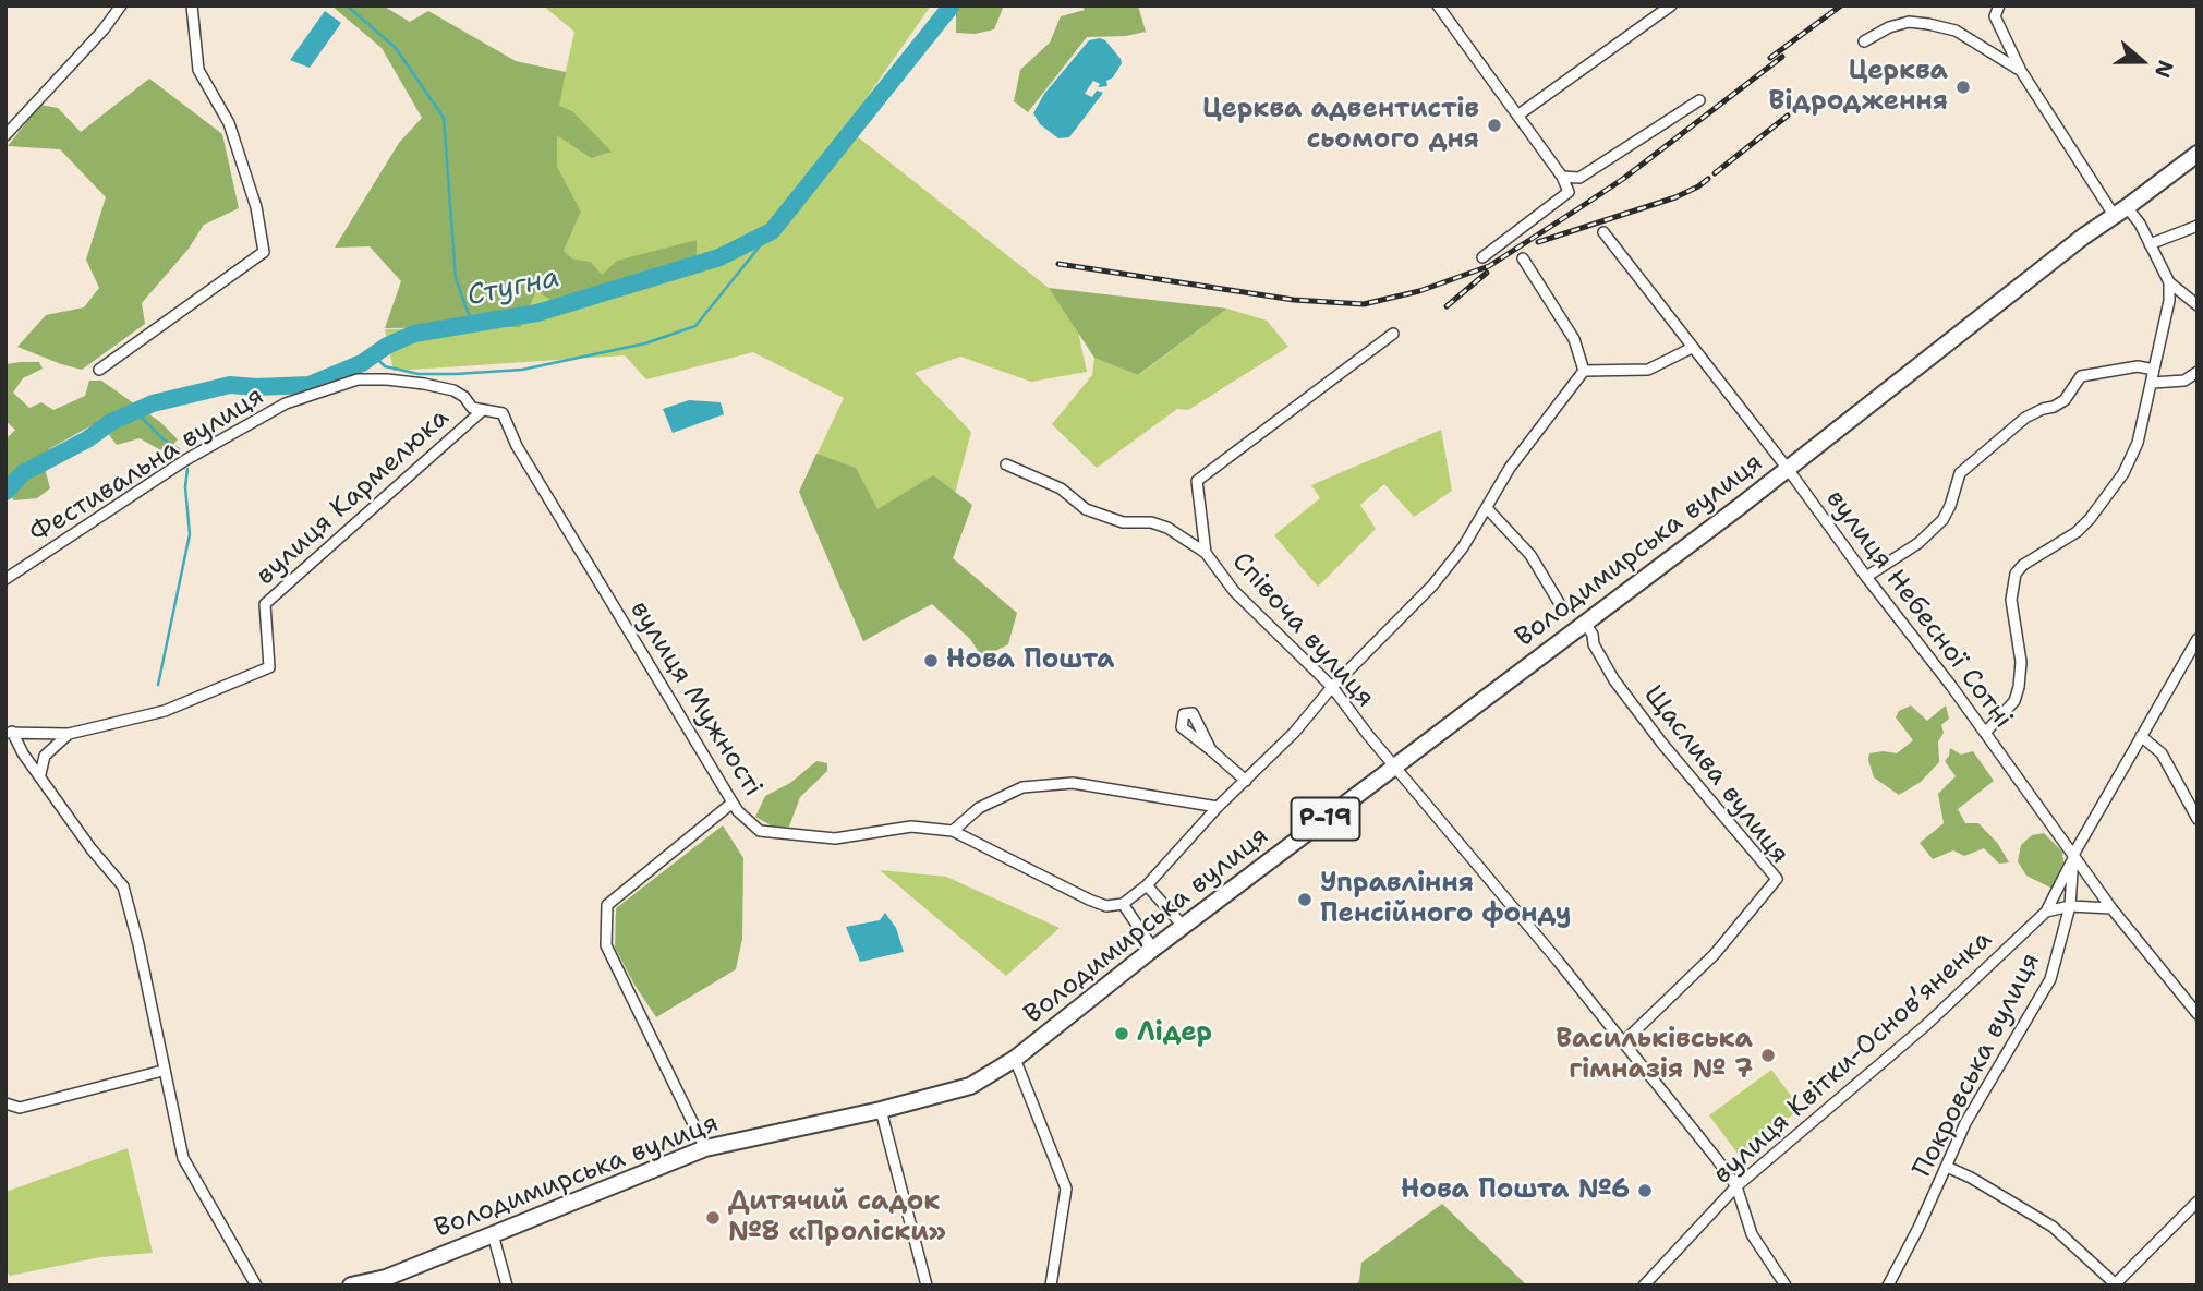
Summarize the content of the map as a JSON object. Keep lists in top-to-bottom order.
{
  "streets": {
    "main road": ["Володимирська вулиця", "Р-19"],
    "street": [
      "Фестивальна вулиця",
      "вулиця Кармелюка",
      "вулиця Небесної Сотні",
      "Співоча вулиця",
      "вулиця Мужності",
      "Щаслива вулиця",
      "вулиця Квітки-Основʼяненка",
      "Покровська вулиця"
    ]
  },
  "crossings": [
    ["Фестивальна вулиця", "вулиця Кармелюка"],
    ["Фестивальна вулиця", "вулиця Мужності"],
    ["вулиця Кармелюка", "вулиця Мужності"],
    ["Володимирська вулиця", "вулиця Небесної Сотні"],
    ["Володимирська вулиця", "Співоча вулиця"],
    ["Володимирська вулиця", "Щаслива вулиця"],
    ["вулиця Небесної Сотні", "Покровська вулиця"]
  ],
  "water": ["Стугна"],
  "places": [
    "Церква Відродження",
    "Церква адвентистів сьомого дня",
    "Нова Пошта",
    "Управління Пенсійного фонду",
    "Лідер",
    "Васильківська гімназія № 7",
    "Нова Пошта №6",
    "Дитячий садок №8 «Проліски»"
  ],
  "north": "right"
}
